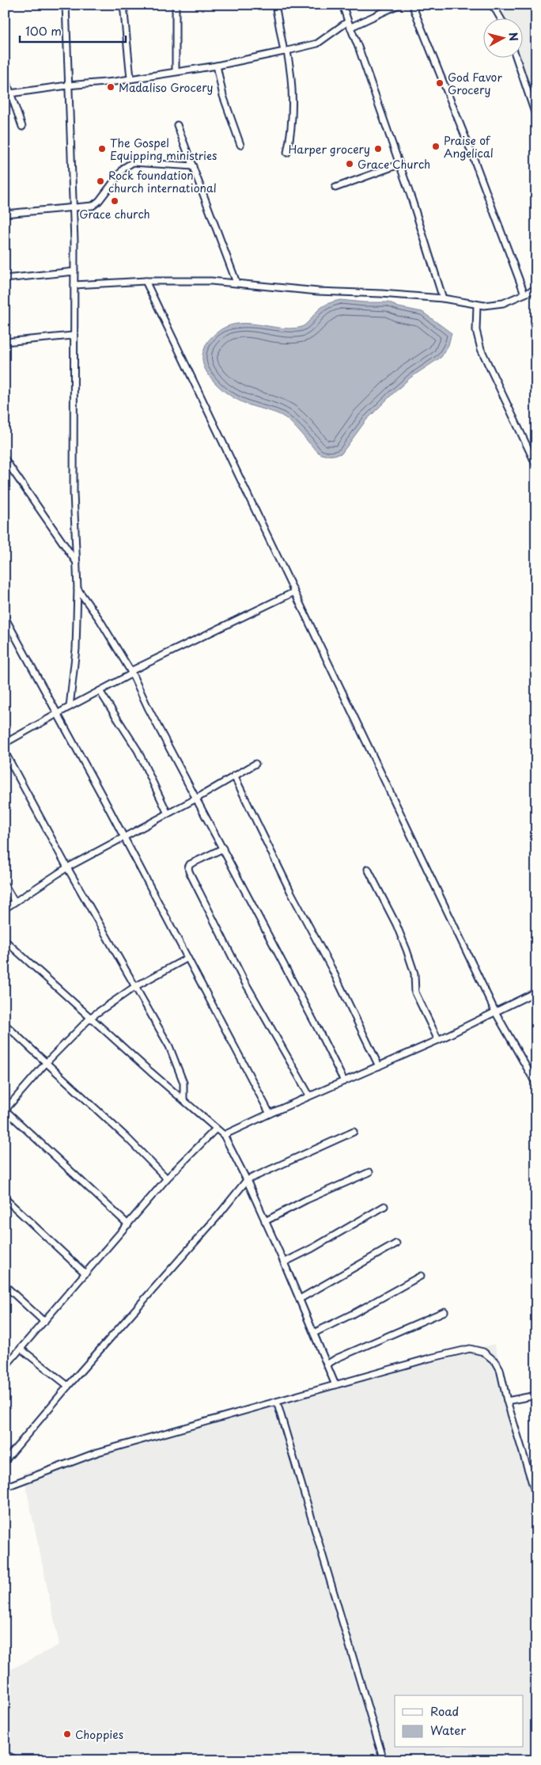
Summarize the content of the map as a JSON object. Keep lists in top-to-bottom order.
{
  "places": [
    "God Favor Grocery",
    "Madaliso Grocery",
    "Praise of Angelical",
    "The Gospel Equipping ministries",
    "Harper grocery",
    "Grace Church",
    "Rock foundation church international",
    "Grace church",
    "Choppies"
  ],
  "legend": ["Road", "Water"],
  "scale_bar": "100 m",
  "north": "right"
}
